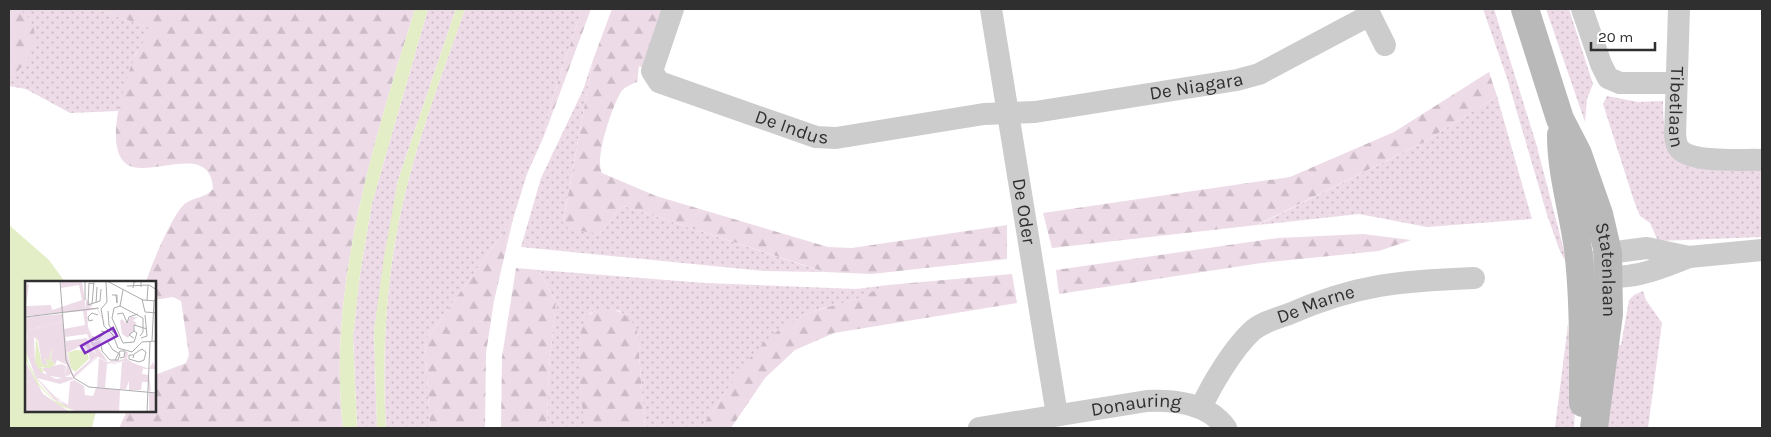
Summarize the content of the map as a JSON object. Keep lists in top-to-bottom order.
{
  "streets": {
    "main road": ["Statenlaan"],
    "street": [
      "De Niagara",
      "Tibetlaan",
      "De Indus",
      "De Oder",
      "De Marne",
      "Donauring"
    ]
  },
  "crossings": [
    ["De Niagara", "De Indus"],
    ["De Niagara", "De Oder"],
    ["De Indus", "De Oder"],
    ["De Oder", "Donauring"],
    ["De Marne", "Donauring"]
  ],
  "scale_bar": "20 m"
}
